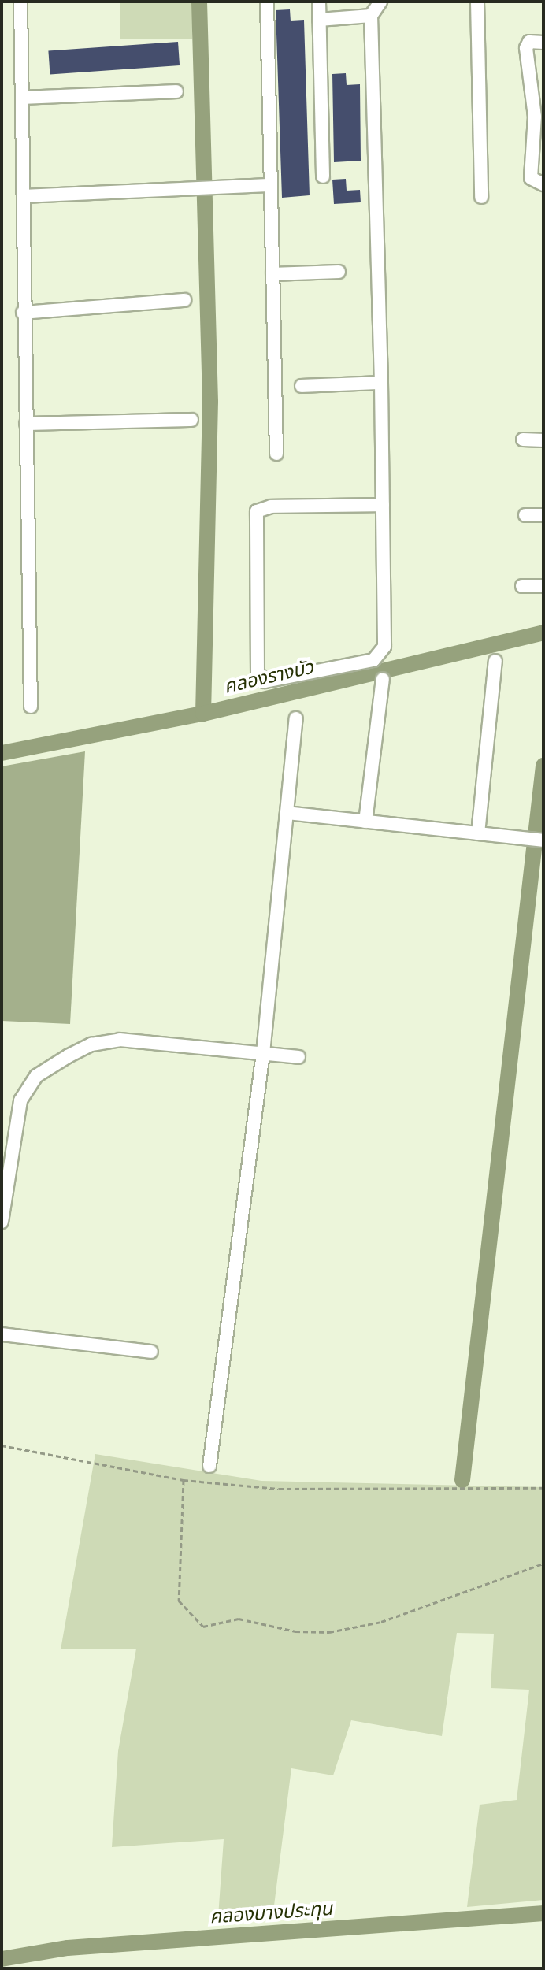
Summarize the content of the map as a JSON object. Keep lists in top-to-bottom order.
{
  "water": ["คลองรางบัว", "คลองบางประทุน"]
}
